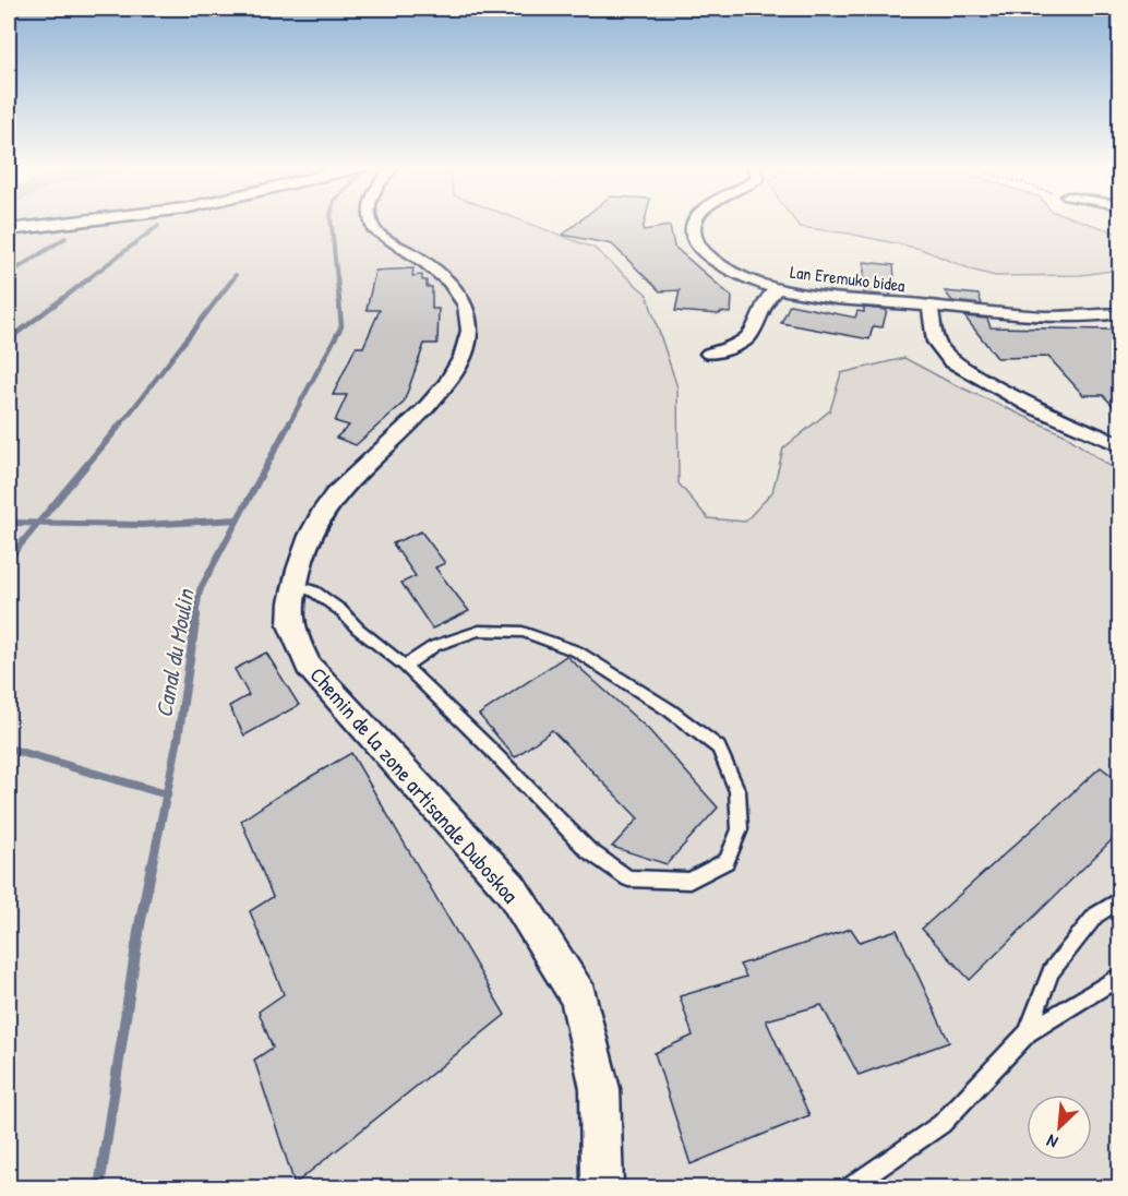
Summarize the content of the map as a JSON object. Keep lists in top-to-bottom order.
{
  "streets": {
    "street": ["Lan Eremuko bidea", "Chemin de la zone artisanale Duboskoa"]
  },
  "water": ["Canal du Moulin"],
  "north": "bottom left"
}
